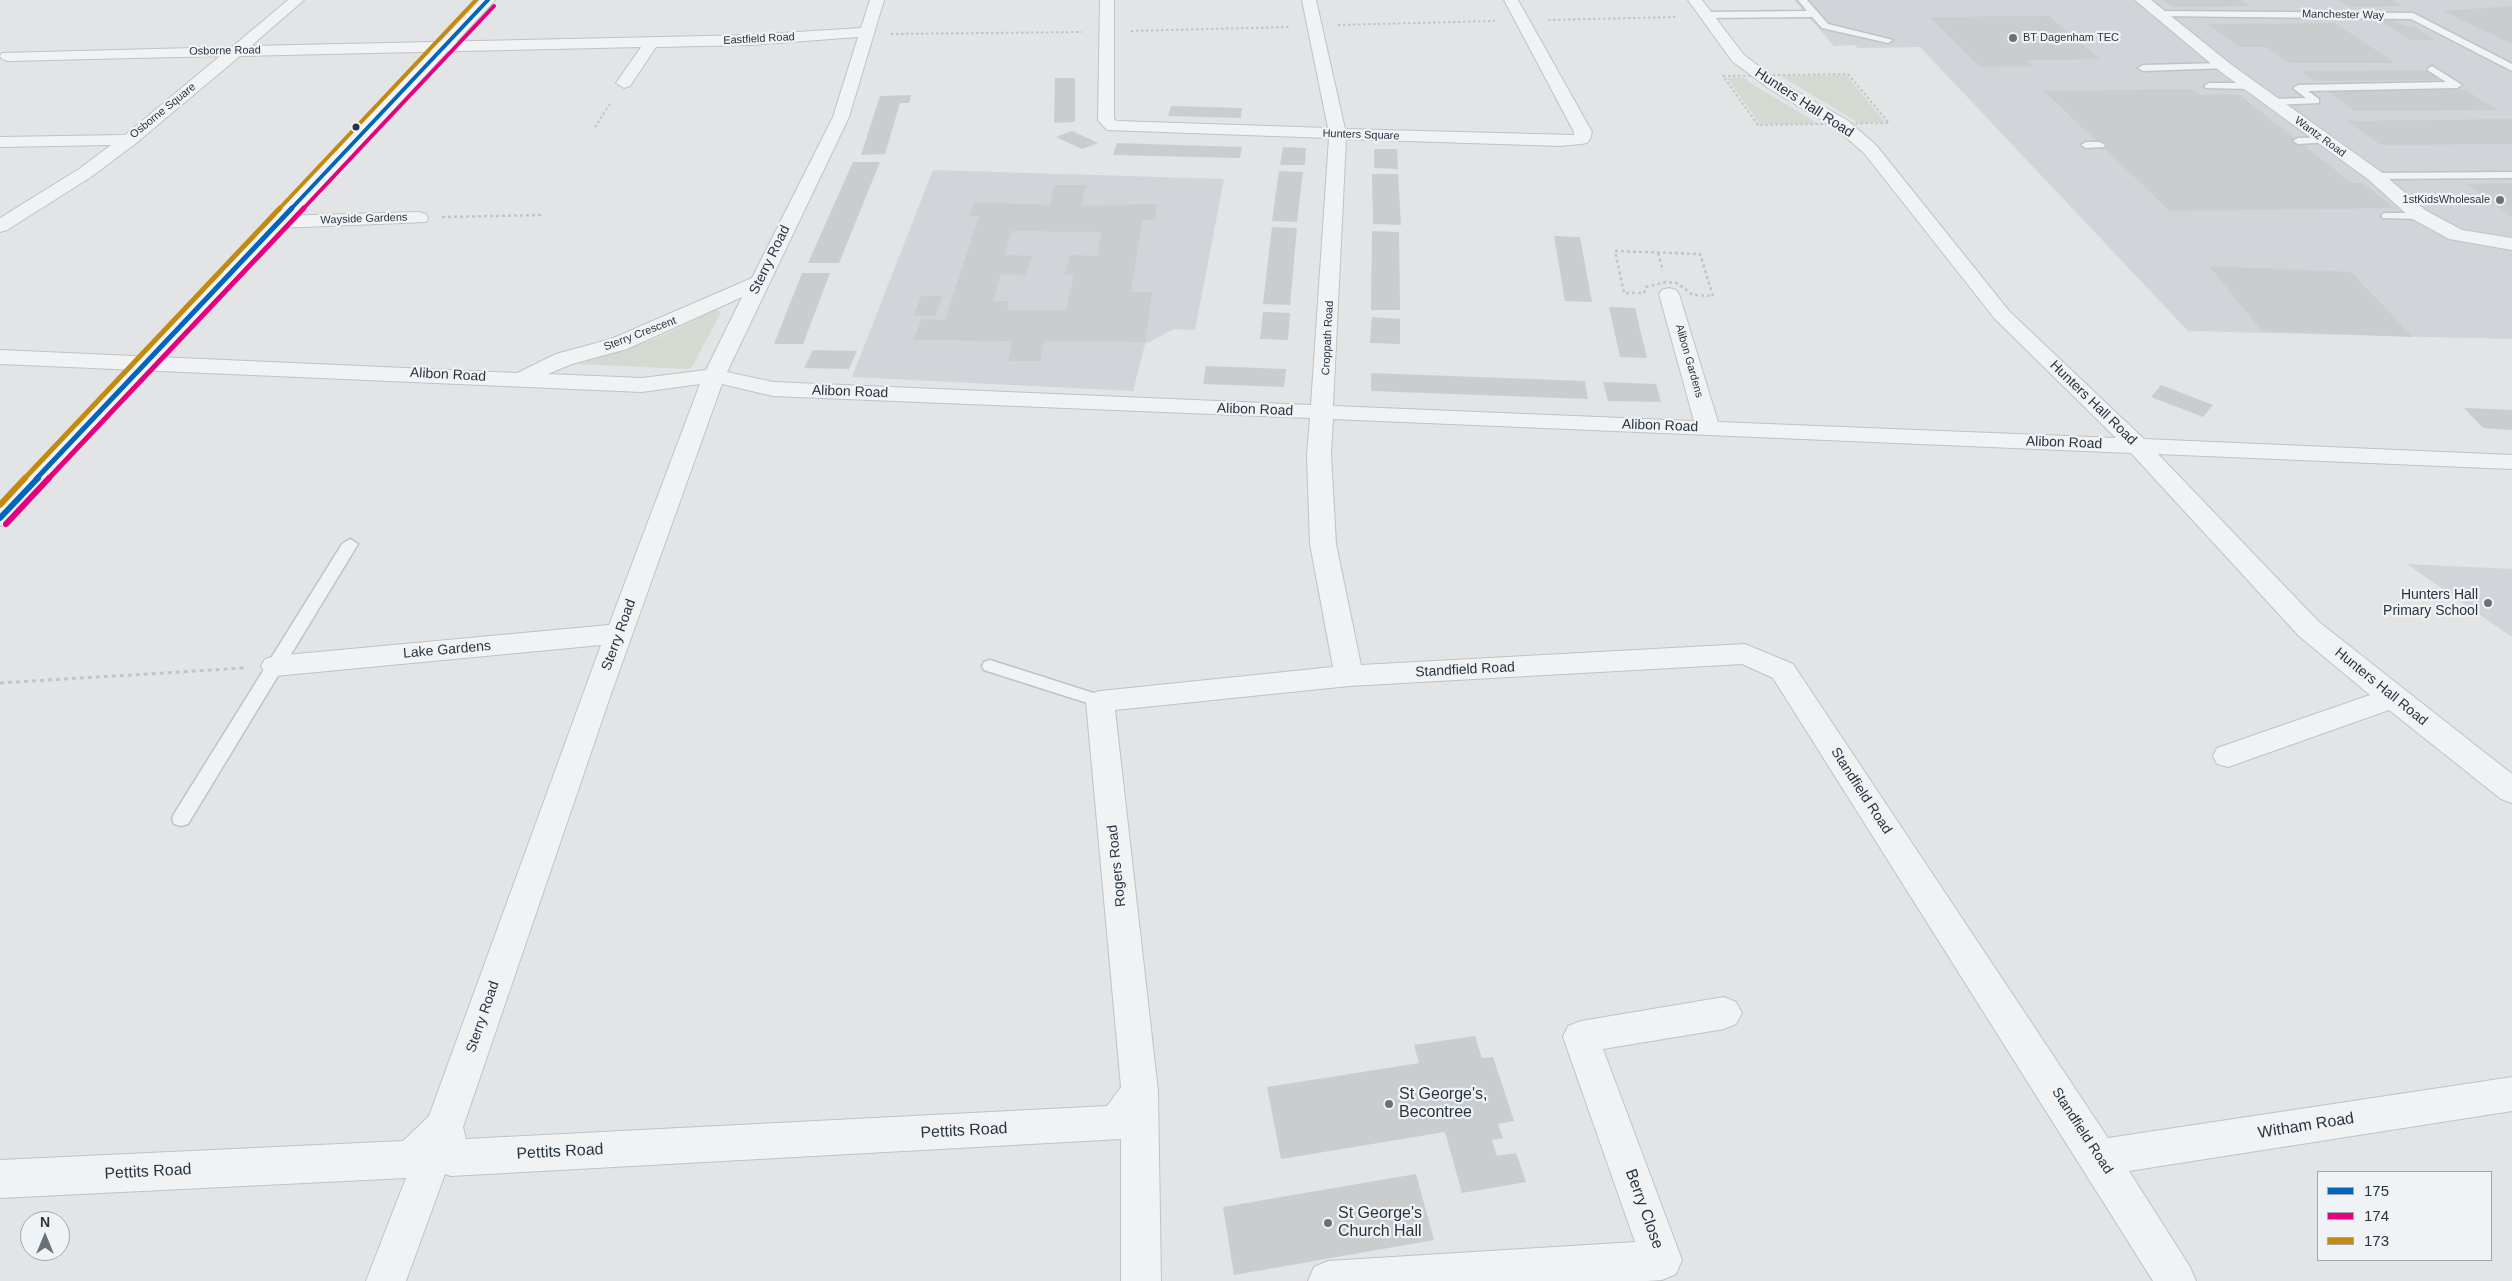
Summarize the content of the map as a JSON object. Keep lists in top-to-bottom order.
{
  "streets": {
    "street": [
      "Eastfield Road",
      "Osborne Road",
      "Hunters Hall Road",
      "Osborne Square",
      "Hunters Square",
      "Wantz Road",
      "Wayside Gardens",
      "Sterry Road",
      "Sterry Crescent",
      "Croppath Road",
      "Alibon Gardens",
      "Alibon Road",
      "Lake Gardens",
      "Standfield Road",
      "Rogers Road",
      "Witham Road",
      "Pettits Road",
      "Berry Close"
    ],
    "lane": ["Manchester Way"]
  },
  "crossings": [
    ["Manchester Way", "Wantz Road"],
    ["Eastfield Road", "Osborne Road"],
    ["Eastfield Road", "Sterry Road"],
    ["Osborne Road", "Osborne Square"],
    ["Hunters Hall Road", "Alibon Road"],
    ["Hunters Square", "Croppath Road"],
    ["Sterry Road", "Sterry Crescent"],
    ["Sterry Road", "Alibon Road"],
    ["Sterry Road", "Lake Gardens"],
    ["Sterry Road", "Pettits Road"],
    ["Sterry Crescent", "Alibon Road"],
    ["Croppath Road", "Alibon Road"],
    ["Croppath Road", "Standfield Road"],
    ["Alibon Gardens", "Alibon Road"],
    ["Standfield Road", "Witham Road"],
    ["Rogers Road", "Pettits Road"]
  ],
  "places": [
    "BT Dagenham TEC",
    "1stKidsWholesale",
    "Hunters Hall Primary School",
    "St George's, Becontree",
    "St George's Church Hall"
  ],
  "lines": ["transit line 175", "transit line 173", "transit line 174"],
  "legend": ["175", "174", "173"],
  "north": "top"
}
